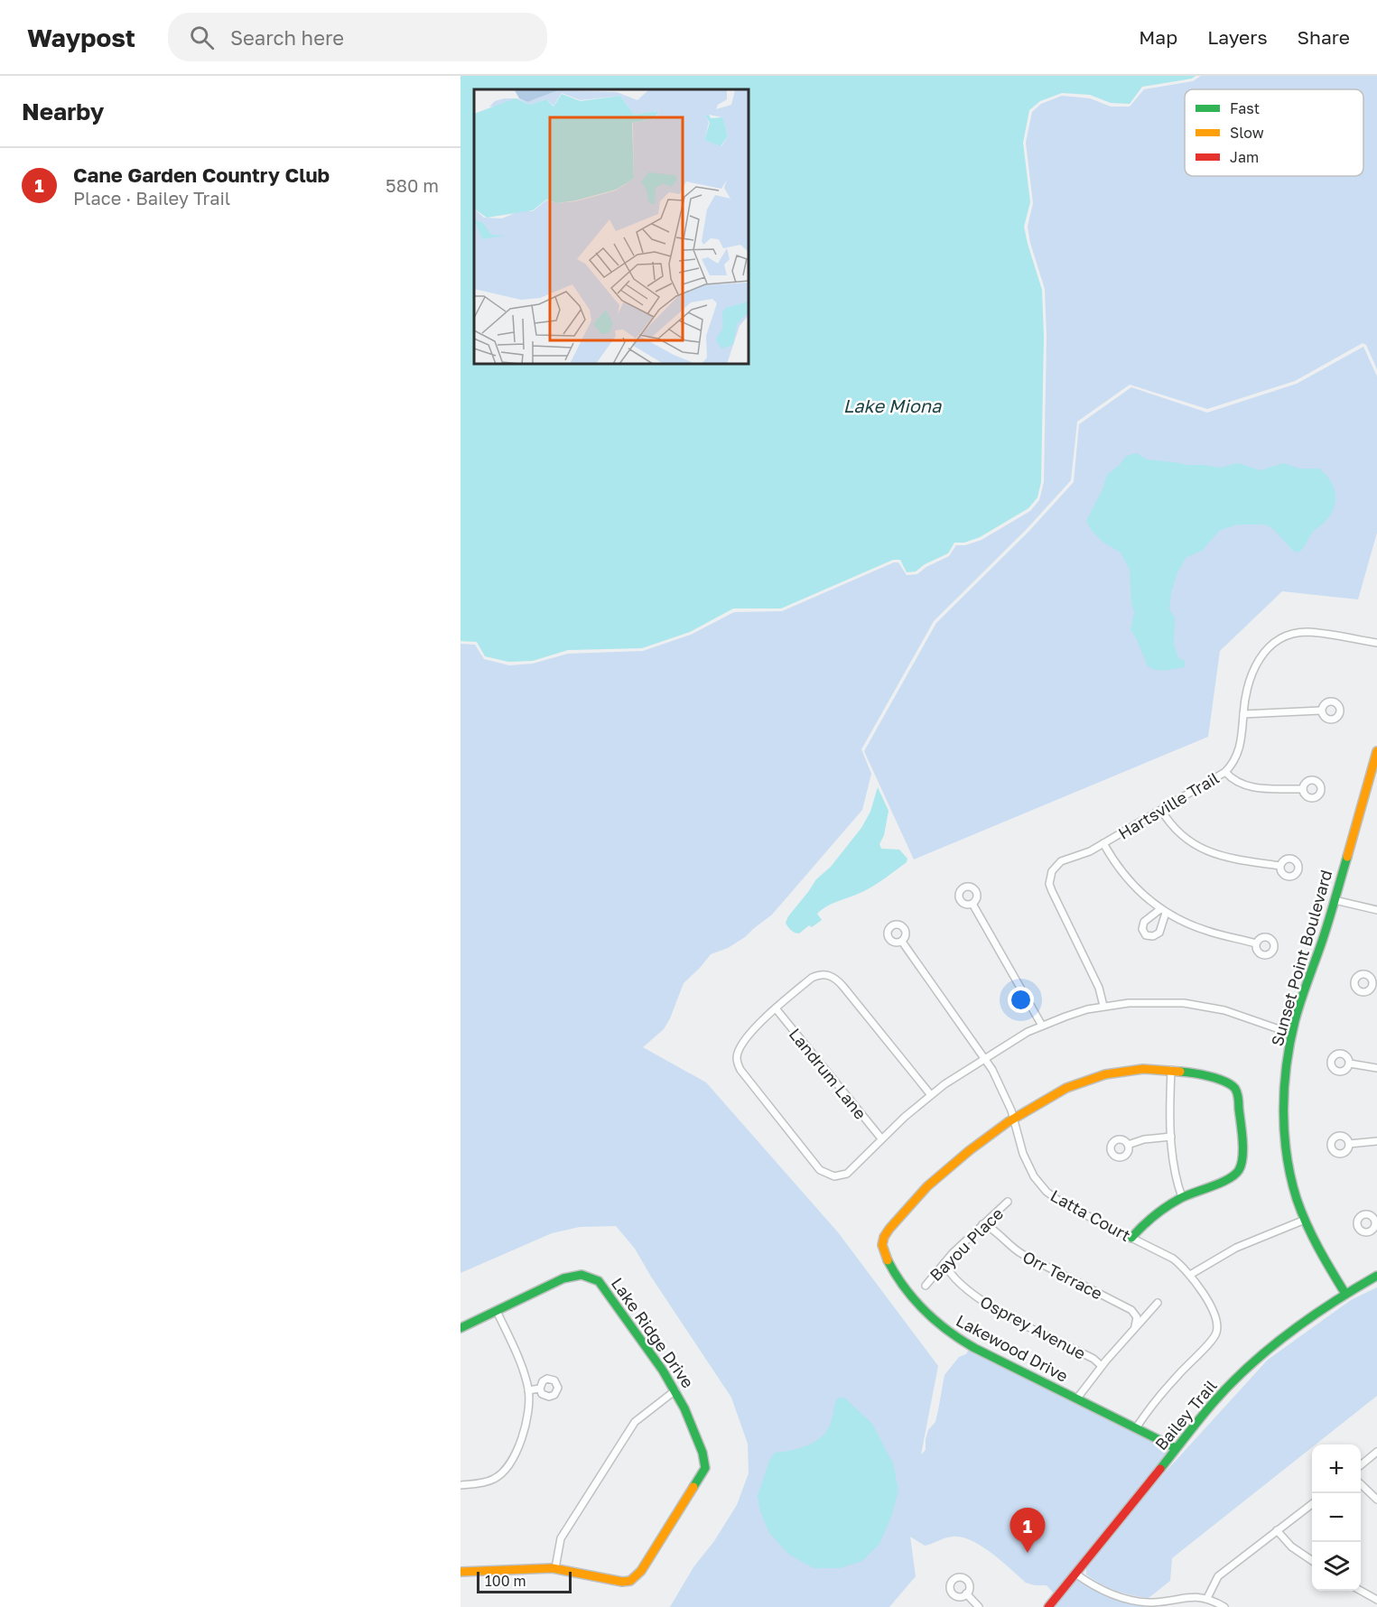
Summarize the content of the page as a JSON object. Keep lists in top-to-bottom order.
{
  "streets": {
    "street": [
      "Hartsville Trail",
      "Sunset Point Boulevard",
      "Landrum Lane",
      "Latta Court",
      "Bayou Place",
      "Orr Terrace",
      "Osprey Avenue",
      "Lake Ridge Drive",
      "Lakewood Drive",
      "Bailey Trail"
    ]
  },
  "crossings": [
    ["Sunset Point Boulevard", "Bailey Trail"],
    ["Latta Court", "Lakewood Drive"],
    ["Bayou Place", "Orr Terrace"],
    ["Bayou Place", "Osprey Avenue"],
    ["Lakewood Drive", "Bailey Trail"]
  ],
  "water": ["Lake Miona"],
  "legend": ["Fast", "Slow", "Jam"],
  "scale_bar": "100 m",
  "page": {
    "header": "Waypost",
    "search": "Search here",
    "nav": ["Map", "Layers", "Share"],
    "heading": "Nearby",
    "list": [
      {
        "mark": "1",
        "name": "Cane Garden Country Club",
        "note": "Place · Bailey Trail",
        "value": "580 m"
      }
    ],
    "map_buttons": ["+", "−"],
    "pins": "1",
    "scale": "100 m"
  }
}
